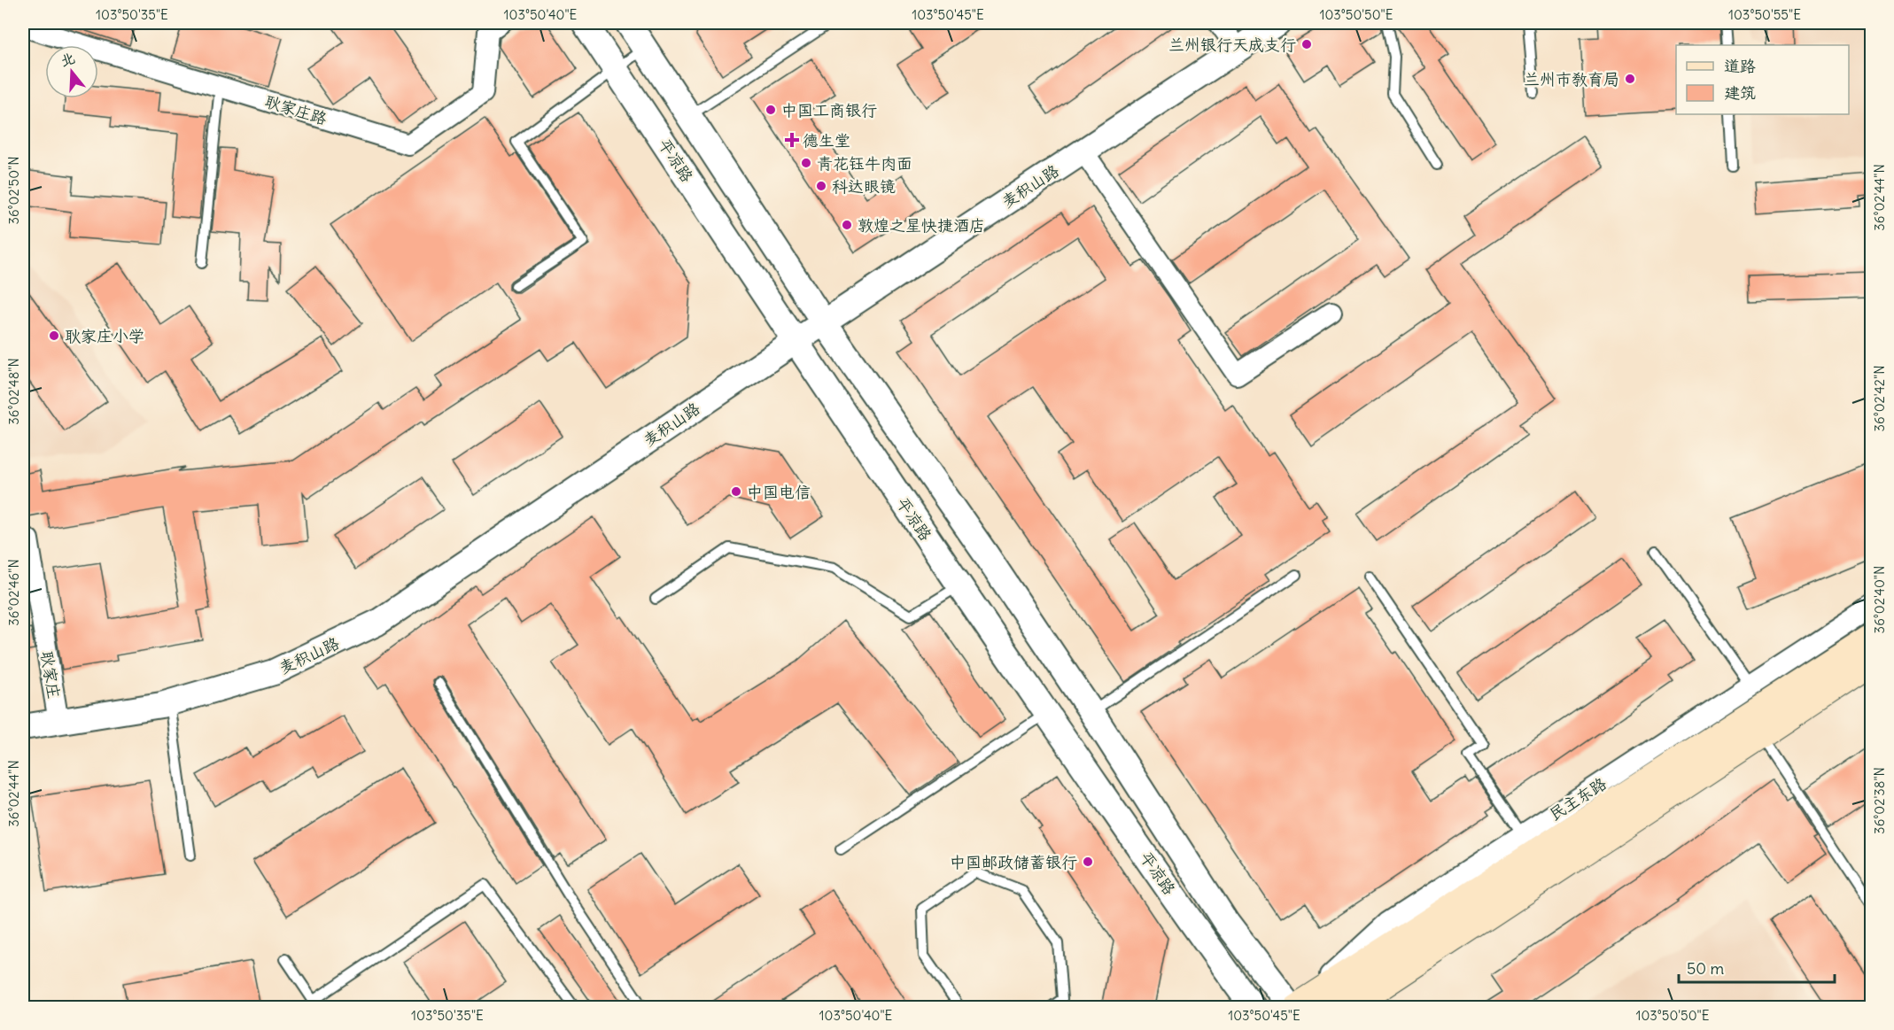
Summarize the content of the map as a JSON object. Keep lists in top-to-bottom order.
{
  "streets": {
    "main road": ["民主东路"],
    "street": [
      "耿家庄路",
      "平凉路",
      "麦积山路",
      "耿家庄"
    ]
  },
  "crossings": [
    ["平凉路", "麦积山路"],
    ["麦积山路", "耿家庄"]
  ],
  "places": {
    "other": [
      "兰州银行天成支行",
      "兰州市教育局",
      "中国工商银行",
      "青花钰牛肉面",
      "科达眼镜",
      "敦煌之星快捷酒店",
      "耿家庄小学",
      "中国电信",
      "中国邮政储蓄银行"
    ],
    "health": ["德生堂"]
  },
  "legend": ["道路", "建筑"],
  "scale_bar": "50 m",
  "north": "top",
  "coordinates": [
    "103°50'35\"E",
    "103°50'40\"E",
    "103°50'45\"E",
    "103°50'50\"E",
    "103°50'55\"E",
    "36°02'50\"N",
    "36°02'44\"N",
    "36°02'48\"N",
    "36°02'42\"N",
    "36°02'46\"N",
    "36°02'40\"N",
    "36°02'38\"N"
  ]
}
